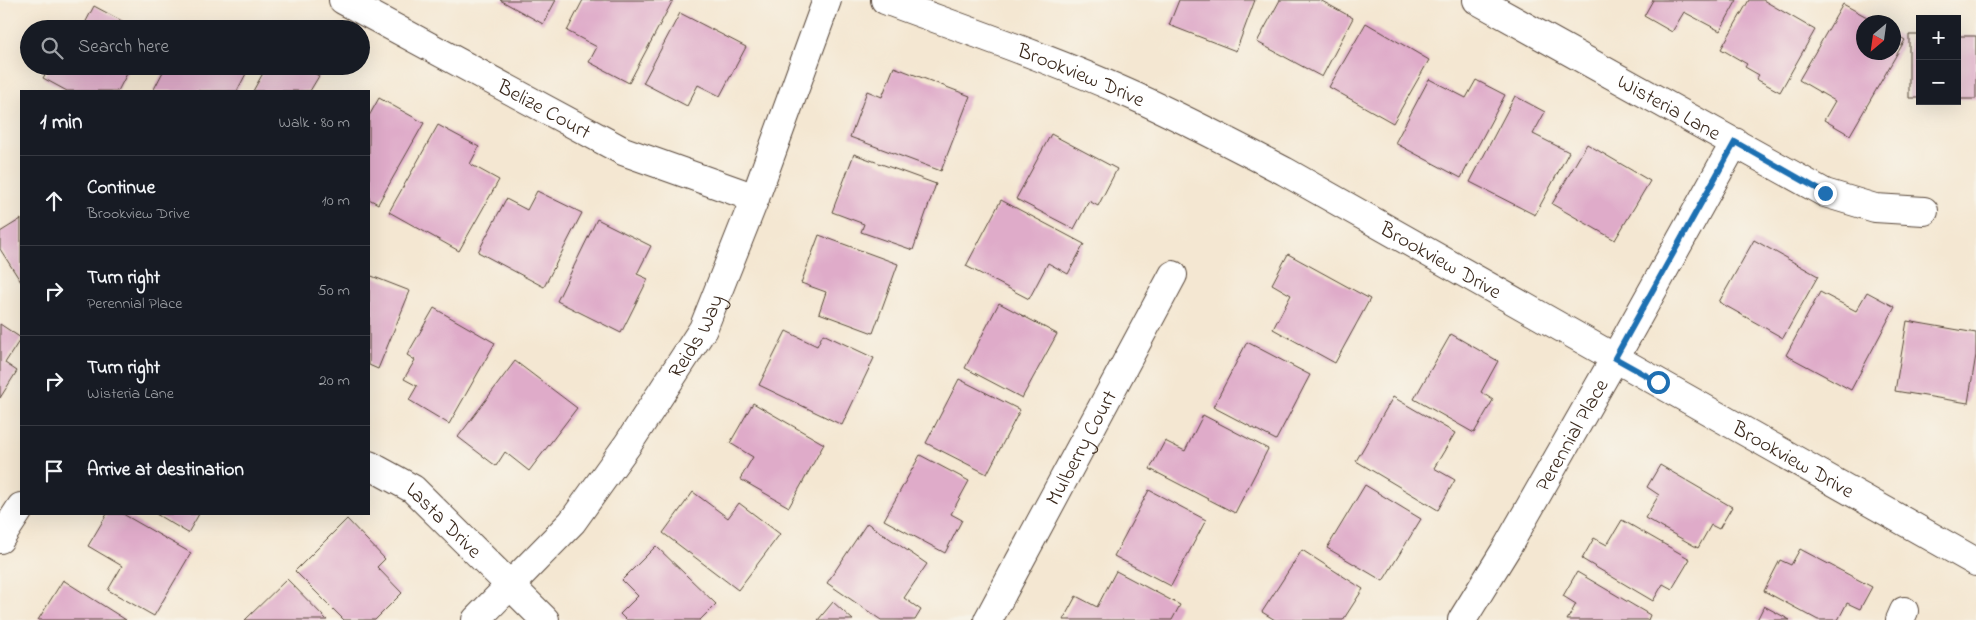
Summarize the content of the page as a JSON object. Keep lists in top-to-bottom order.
{
  "streets": {
    "street": [
      "Brookview Drive",
      "Wisteria Lane",
      "Belize Court",
      "Reids Way",
      "Perennial Place",
      "Mulberry Court",
      "Lasta Drive"
    ]
  },
  "crossings": [
    ["Brookview Drive", "Perennial Place"],
    ["Wisteria Lane", "Perennial Place"],
    ["Belize Court", "Reids Way"],
    ["Reids Way", "Lasta Drive"]
  ],
  "north": "bottom left",
  "page": {
    "map_buttons": ["+", "−"],
    "search": "Search here",
    "heading": ["1 min", "Walk · 80 m"],
    "list": [
      ["Continue", "Brookview Drive", "10 m"],
      ["Turn right", "Perennial Place", "50 m"],
      ["Turn right", "Wisteria Lane", "20 m"],
      "Arrive at destination"
    ]
  }
}
